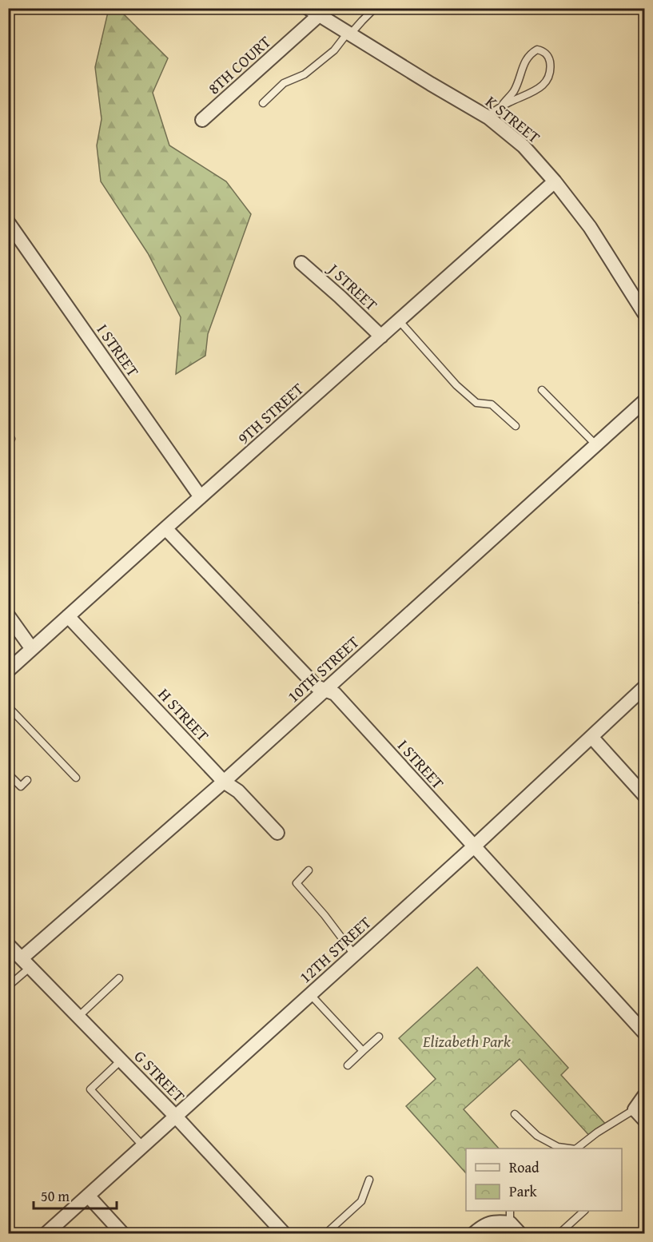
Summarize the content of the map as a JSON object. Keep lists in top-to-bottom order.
{
  "streets": {
    "street": [
      "8TH COURT",
      "K STREET",
      "J STREET",
      "I STREET",
      "9TH STREET",
      "10TH STREET",
      "H STREET",
      "12TH STREET",
      "G STREET"
    ]
  },
  "crossings": [
    ["8TH COURT", "K STREET"],
    ["K STREET", "9TH STREET"],
    ["J STREET", "9TH STREET"],
    ["I STREET", "9TH STREET"],
    ["I STREET", "10TH STREET"],
    ["I STREET", "12TH STREET"],
    ["9TH STREET", "H STREET"],
    ["10TH STREET", "H STREET"],
    ["10TH STREET", "G STREET"],
    ["12TH STREET", "G STREET"]
  ],
  "parks": ["Elizabeth Park"],
  "legend": ["Road", "Park"],
  "scale_bar": "50 m"
}
